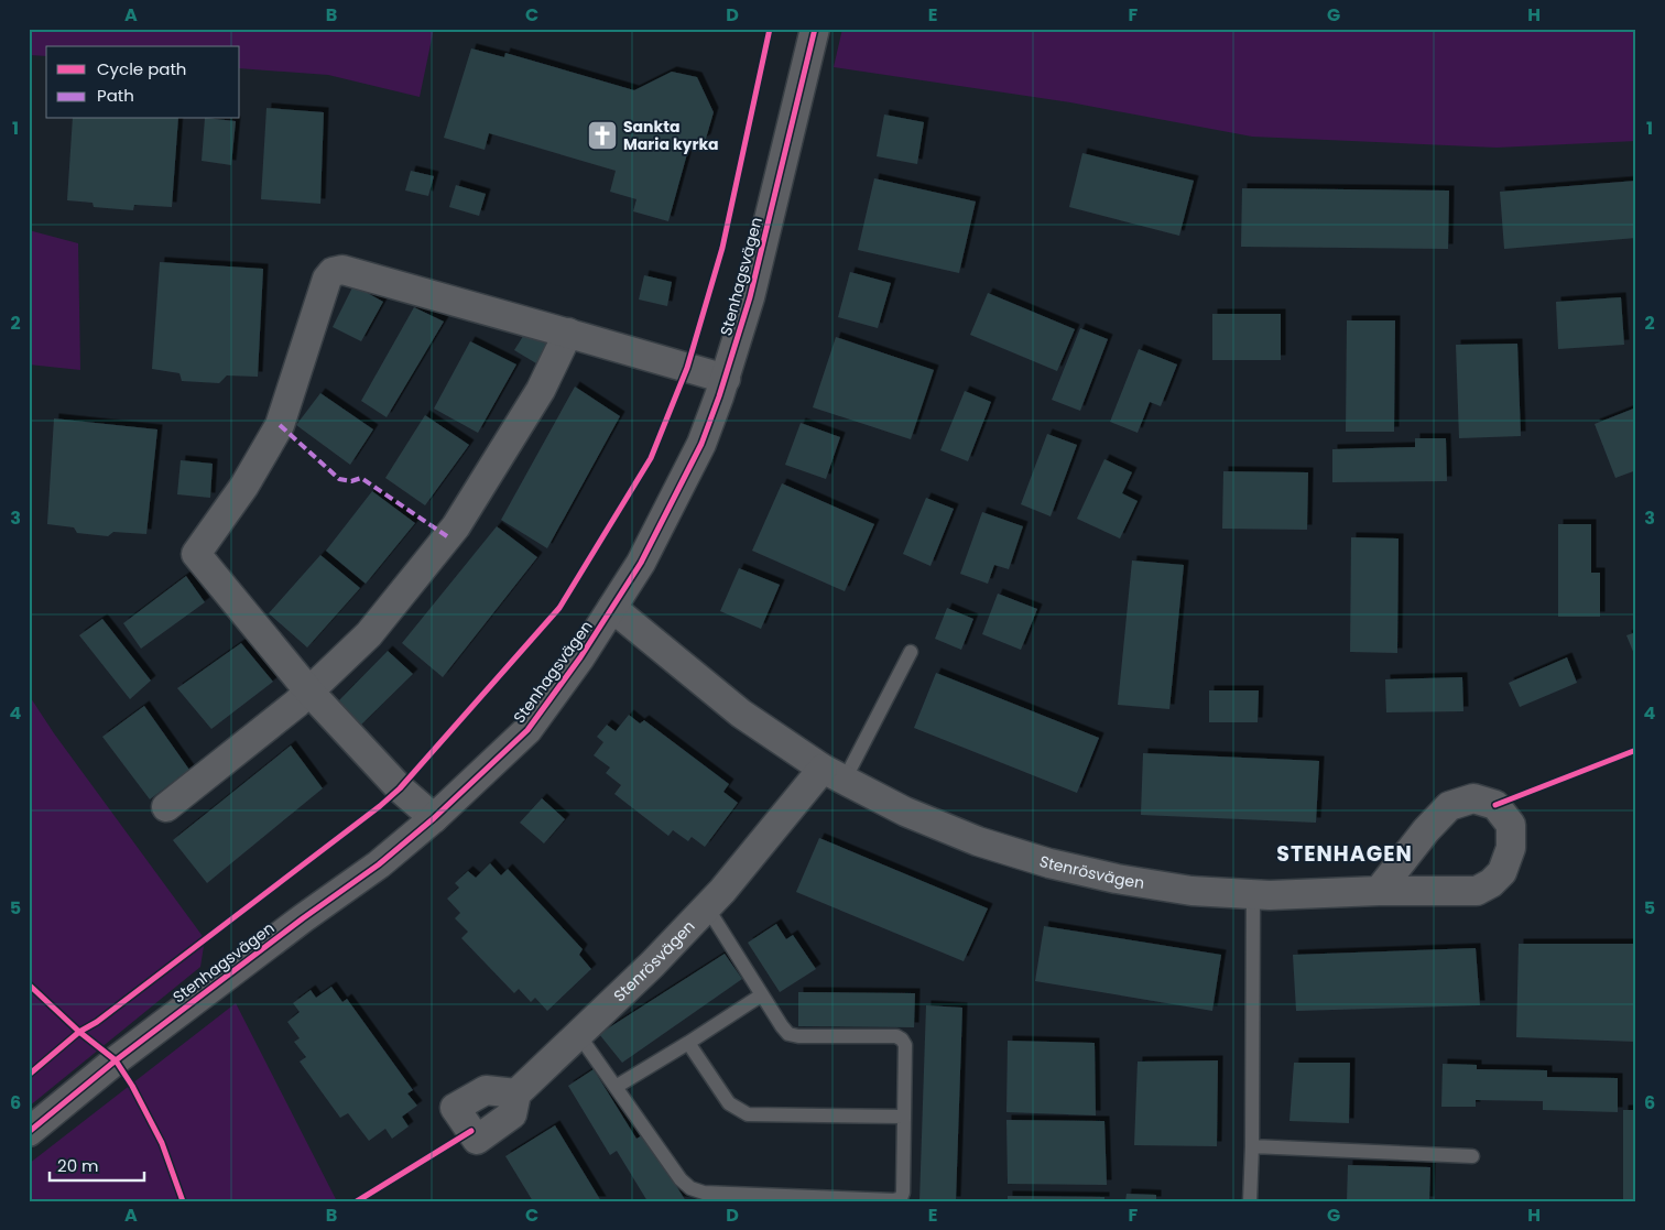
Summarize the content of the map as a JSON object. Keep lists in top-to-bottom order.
{
  "streets": {
    "street": ["Stenhagsvägen", "Stenrösvägen"]
  },
  "crossings": [
    ["Stenhagsvägen", "Stenrösvägen"]
  ],
  "districts": ["STENHAGEN"],
  "places": {
    "church": ["Sankta Maria kyrka"]
  },
  "legend": ["Cycle path", "Path"],
  "scale_bar": "20 m",
  "grid": {
    "columns": [
      "A",
      "B",
      "C",
      "D",
      "E",
      "F",
      "G",
      "H"
    ],
    "rows": [
      "1",
      "2",
      "3",
      "4",
      "5",
      "6"
    ]
  }
}
